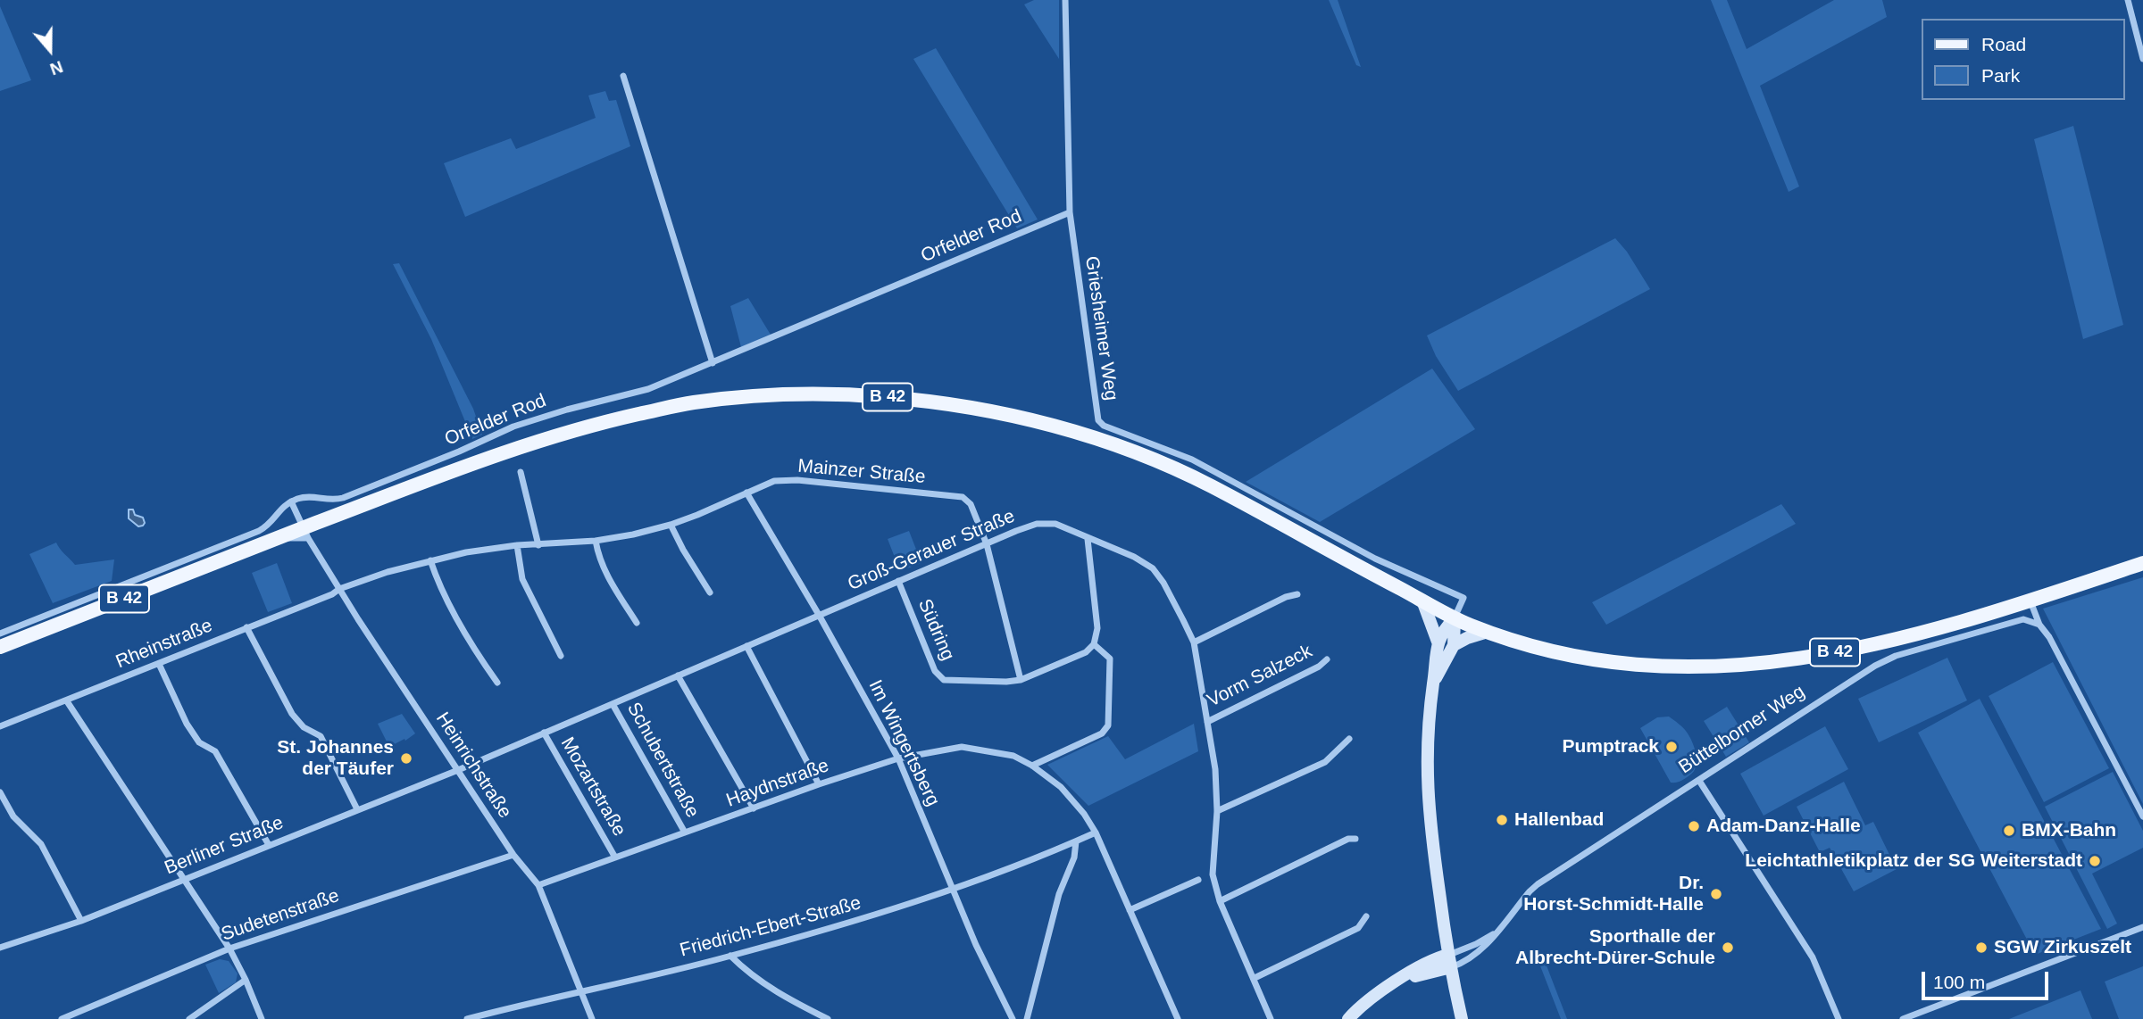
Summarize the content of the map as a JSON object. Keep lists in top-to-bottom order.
{
  "streets": {
    "main road": ["B 42", "Büttelborner Weg"],
    "street": [
      "Orfelder Rod",
      "Griesheimer Weg",
      "Mainzer Straße",
      "Groß-Gerauer Straße",
      "Südring",
      "Rheinstraße",
      "Vorm Salzeck",
      "Im Wingertsberg",
      "Schubertstraße",
      "Heinrichstraße",
      "Haydnstraße",
      "Mozartstraße",
      "Berliner Straße",
      "Sudetenstraße",
      "Friedrich-Ebert-Straße"
    ]
  },
  "crossings": [
    ["Orfelder Rod", "Griesheimer Weg"],
    ["Griesheimer Weg", "B 42"],
    ["B 42", "Heinrichstraße"],
    ["Mainzer Straße", "Groß-Gerauer Straße"],
    ["Mainzer Straße", "Südring"],
    ["Mainzer Straße", "Rheinstraße"],
    ["Mainzer Straße", "Im Wingertsberg"],
    ["Mainzer Straße", "Heinrichstraße"],
    ["Groß-Gerauer Straße", "Südring"],
    ["Groß-Gerauer Straße", "Vorm Salzeck"],
    ["Groß-Gerauer Straße", "Im Wingertsberg"],
    ["Groß-Gerauer Straße", "Schubertstraße"],
    ["Groß-Gerauer Straße", "Heinrichstraße"],
    ["Groß-Gerauer Straße", "Mozartstraße"],
    ["Groß-Gerauer Straße", "Berliner Straße"],
    ["Rheinstraße", "Heinrichstraße"],
    ["Im Wingertsberg", "Haydnstraße"],
    ["Im Wingertsberg", "Friedrich-Ebert-Straße"],
    ["Schubertstraße", "Haydnstraße"],
    ["Heinrichstraße", "Haydnstraße"],
    ["Heinrichstraße", "Berliner Straße"],
    ["Heinrichstraße", "Sudetenstraße"],
    ["Heinrichstraße", "Friedrich-Ebert-Straße"],
    ["Haydnstraße", "Mozartstraße"],
    ["Haydnstraße", "Friedrich-Ebert-Straße"]
  ],
  "places": [
    "Pumptrack",
    "St. Johannes der Täufer",
    "Hallenbad",
    "Adam-Danz-Halle",
    "BMX-Bahn",
    "Leichtathletikplatz der SG Weiterstadt",
    "Dr. Horst-Schmidt-Halle",
    "Sporthalle der Albrecht-Dürer-Schule",
    "SGW Zirkuszelt"
  ],
  "legend": ["Road", "Park"],
  "scale_bar": "100 m",
  "north": "bottom"
}
